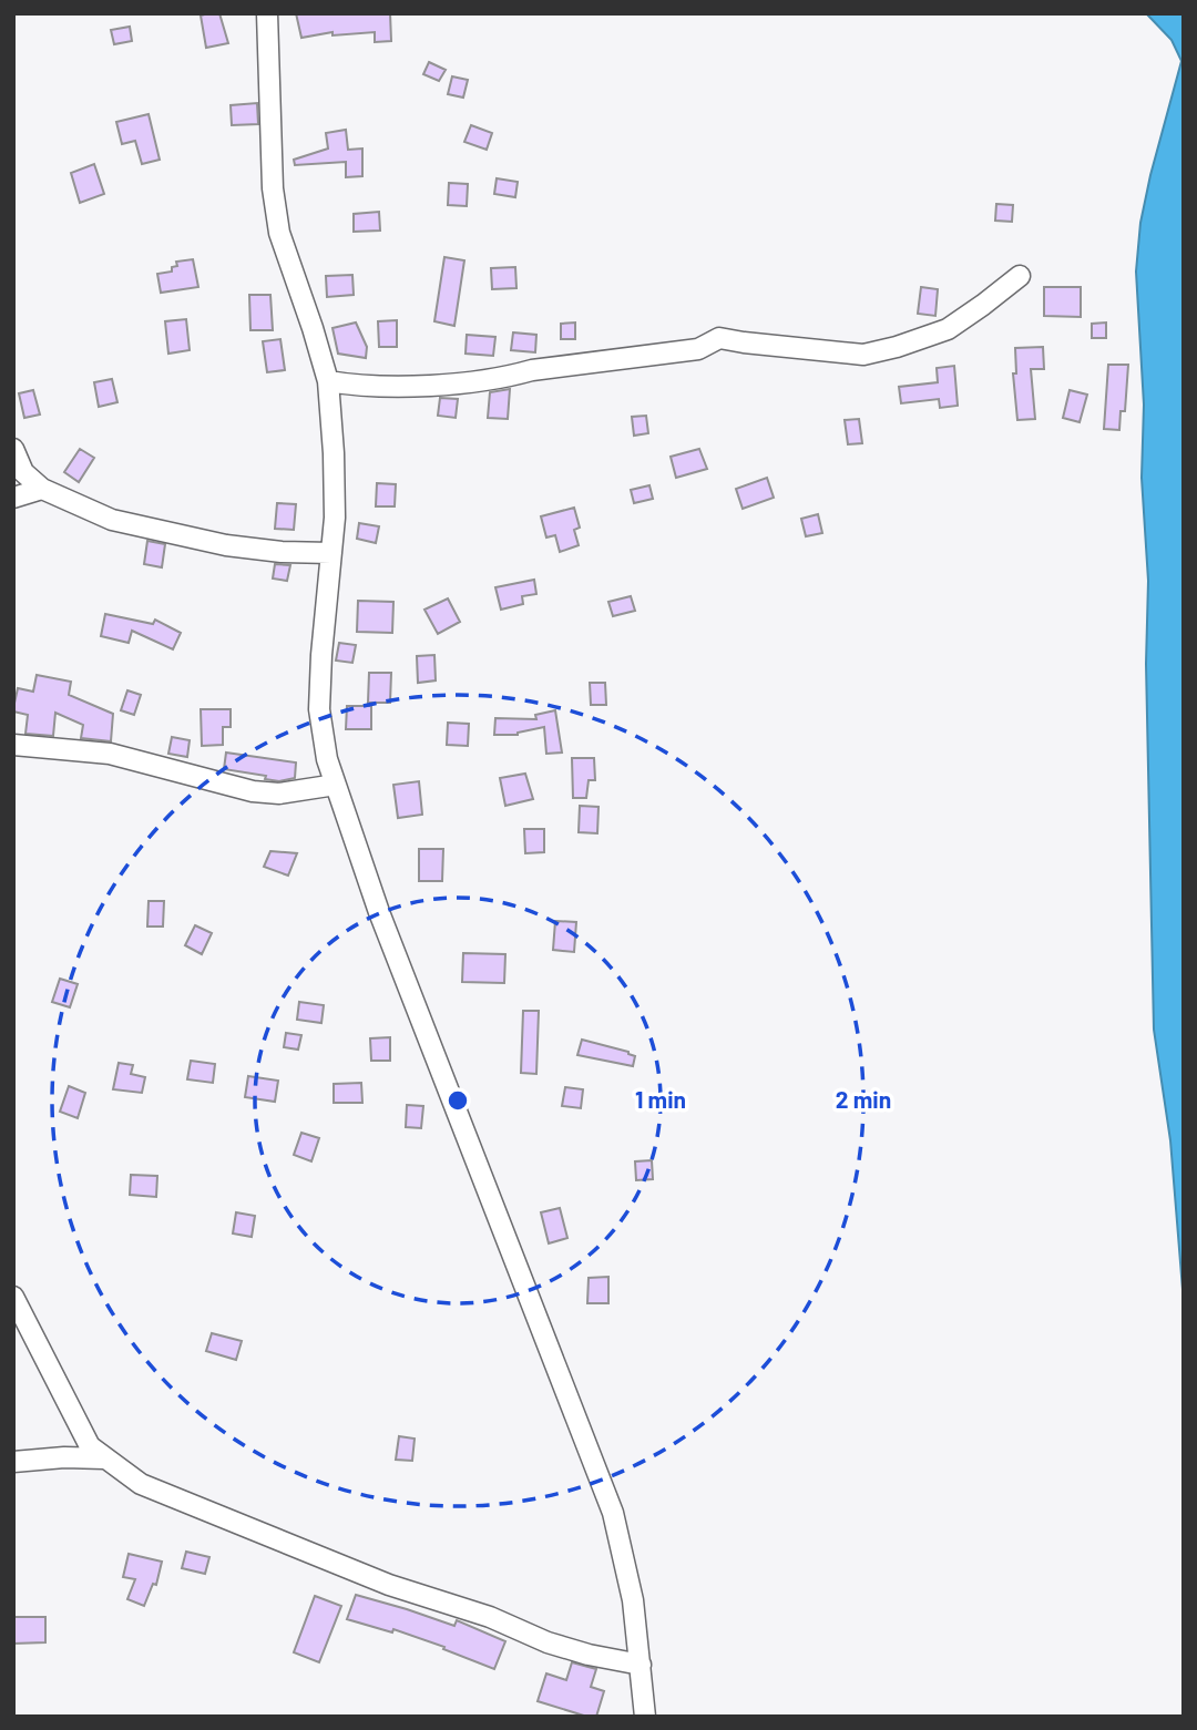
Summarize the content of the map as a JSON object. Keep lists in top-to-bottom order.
{
  "rings": ["1 min", "2 min"]
}
